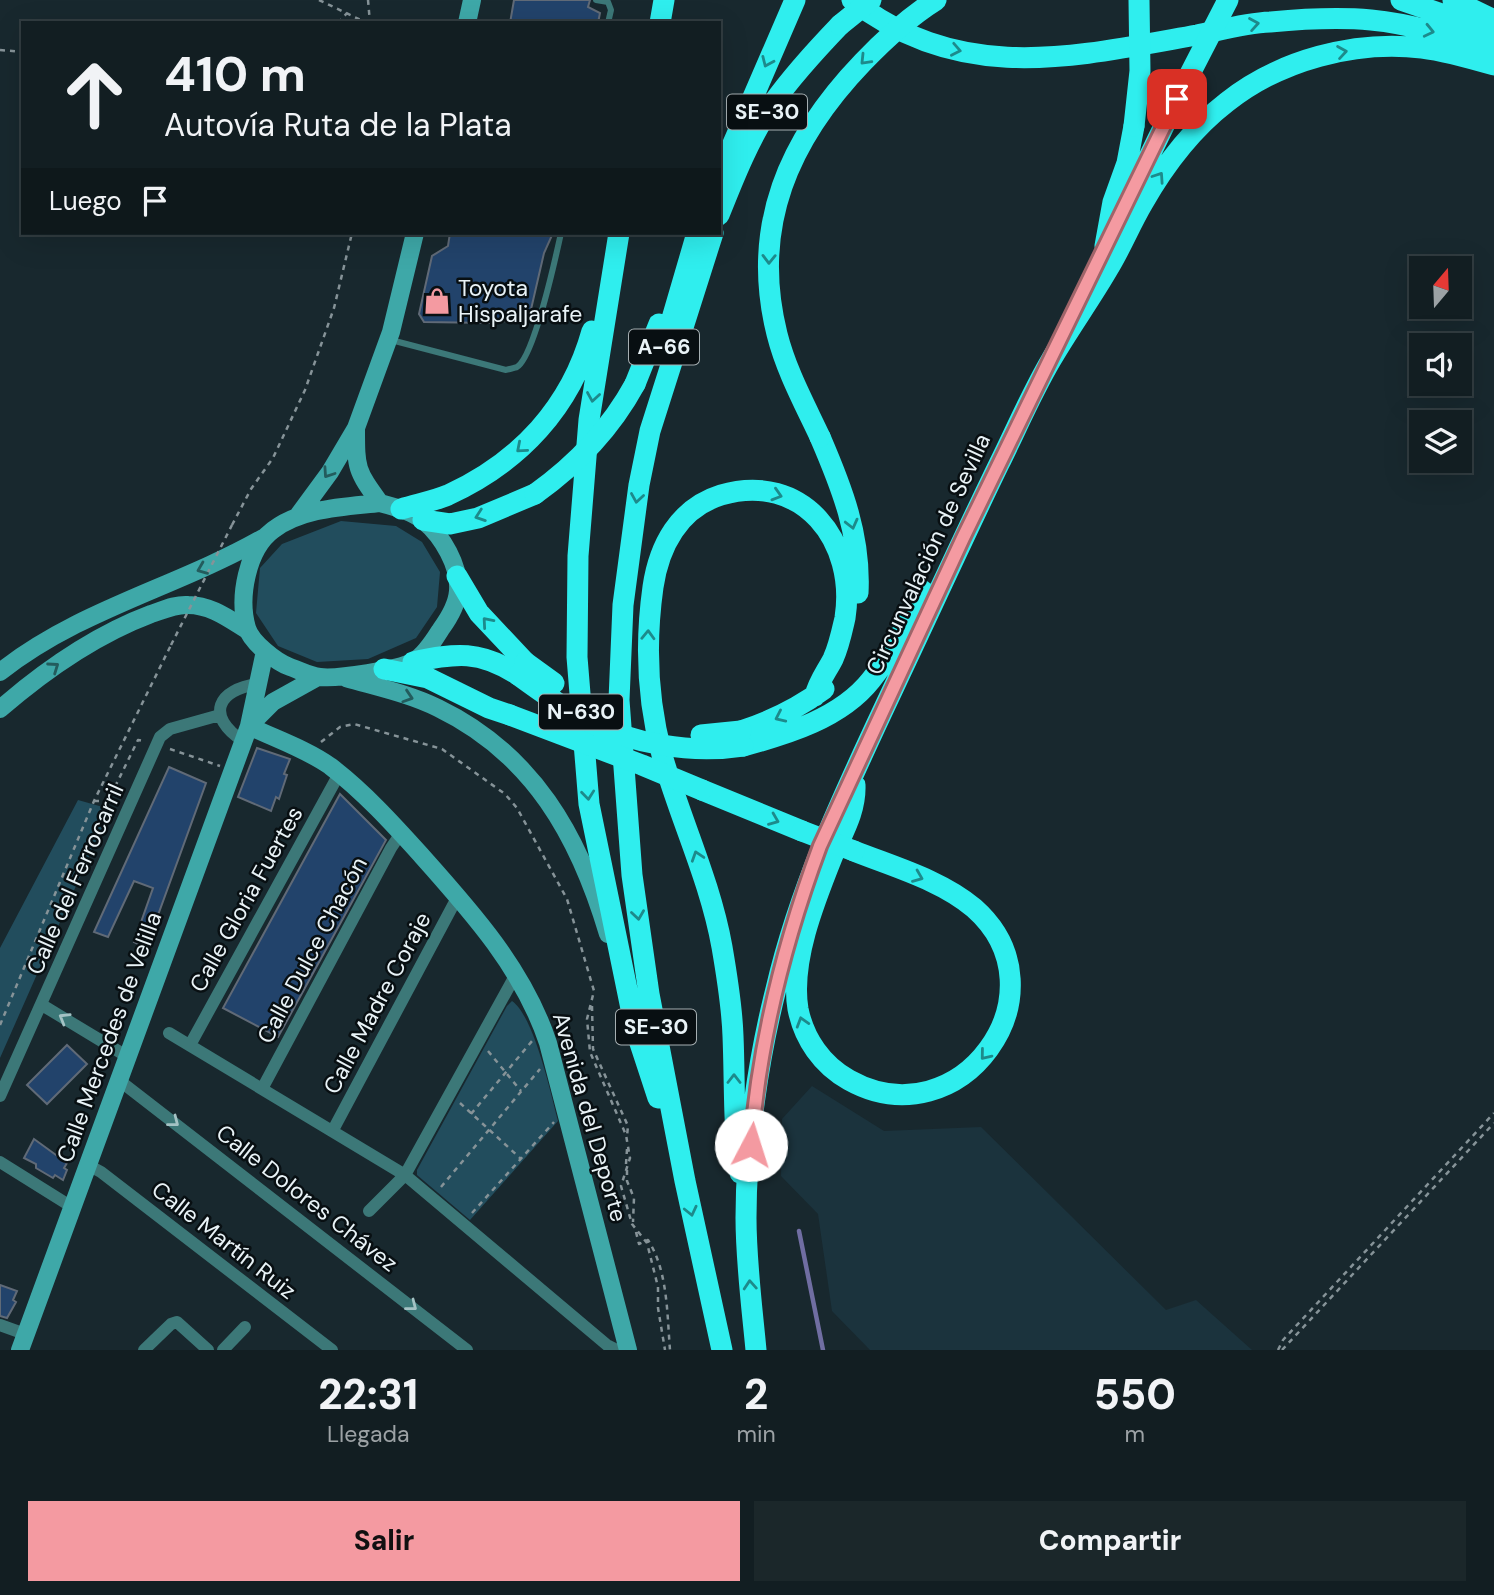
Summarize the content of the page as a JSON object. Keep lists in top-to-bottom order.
{
  "streets": {
    "highway": [
      "SE-30",
      "A-66",
      "Circunvalación de Sevilla",
      "N-630"
    ],
    "main road": ["Calle Mercedes de Velilla", "Avenida del Deporte"],
    "street": [
      "Calle del Ferrocarril",
      "Calle Gloria Fuertes",
      "Calle Dulce Chacón",
      "Calle Madre Coraje",
      "Calle Dolores Chávez",
      "Calle Martín Ruiz"
    ]
  },
  "crossings": [
    ["SE-30", "A-66"],
    ["SE-30", "N-630"],
    ["Calle Gloria Fuertes", "Avenida del Deporte"],
    ["Calle Dulce Chacón", "Avenida del Deporte"],
    ["Calle Madre Coraje", "Avenida del Deporte"],
    ["Calle Mercedes de Velilla", "Avenida del Deporte"],
    ["Calle Mercedes de Velilla", "Calle Dolores Chávez"],
    ["Calle Mercedes de Velilla", "Calle Martín Ruiz"]
  ],
  "places": {
    "shop": ["Toyota Hispaljarafe"]
  },
  "north": "top",
  "page": {
    "turn": ["410 m", "Autovía Ruta de la Plata"],
    "then": "Luego",
    "eta": [
      "22:31",
      "Llegada",
      "2",
      "min",
      "550",
      "m"
    ],
    "buttons": ["Salir", "Compartir"]
  }
}
